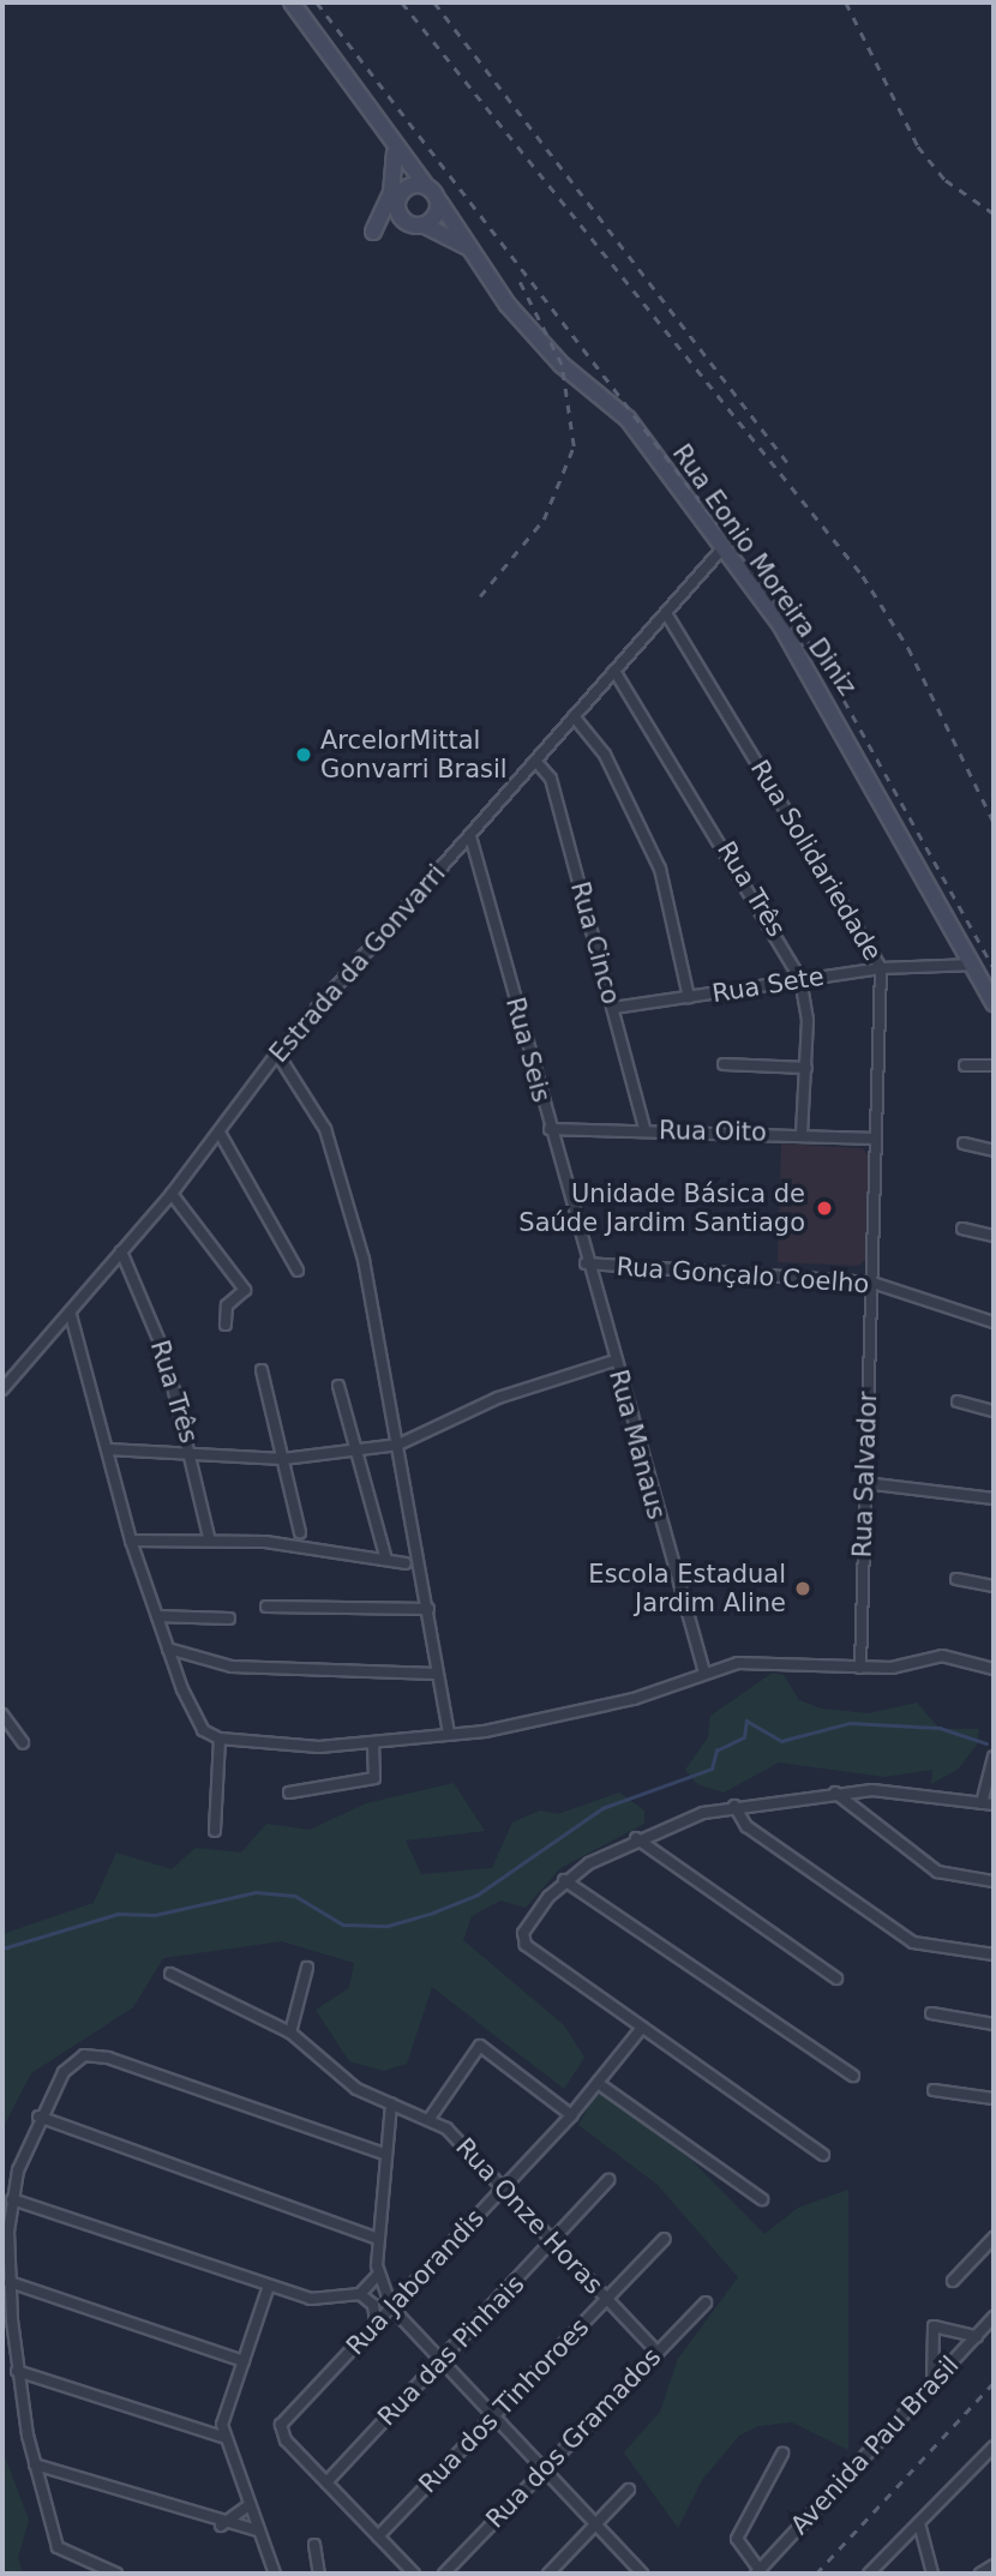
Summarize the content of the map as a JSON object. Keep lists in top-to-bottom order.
{
  "streets": {
    "main road": ["Rua Eonio Moreira Diniz"],
    "street": [
      "Rua Solidariedade",
      "Rua Três",
      "Rua Cinco",
      "Estrada da Gonvarri",
      "Rua Sete",
      "Rua Seis",
      "Rua Oito",
      "Rua Gonçalo Coelho",
      "Rua Manaus",
      "Rua Salvador",
      "Rua Onze Horas",
      "Rua Jaborandis",
      "Rua das Pinhais",
      "Rua dos Tinhoroes",
      "Rua dos Gramados",
      "Avenida Pau Brasil"
    ]
  },
  "crossings": [
    ["Rua Eonio Moreira Diniz", "Estrada da Gonvarri"],
    ["Rua Eonio Moreira Diniz", "Rua Sete"],
    ["Rua Solidariedade", "Estrada da Gonvarri"],
    ["Rua Solidariedade", "Rua Sete"],
    ["Rua Solidariedade", "Rua Oito"],
    ["Rua Solidariedade", "Rua Gonçalo Coelho"],
    ["Rua Solidariedade", "Rua Salvador"],
    ["Rua Três", "Estrada da Gonvarri"],
    ["Rua Três", "Rua Sete"],
    ["Rua Três", "Rua Oito"],
    ["Rua Cinco", "Estrada da Gonvarri"],
    ["Rua Cinco", "Rua Sete"],
    ["Rua Cinco", "Rua Oito"],
    ["Estrada da Gonvarri", "Rua Seis"],
    ["Rua Seis", "Rua Oito"],
    ["Rua Seis", "Rua Gonçalo Coelho"],
    ["Rua Seis", "Rua Manaus"],
    ["Rua Gonçalo Coelho", "Rua Manaus"],
    ["Rua Gonçalo Coelho", "Rua Salvador"],
    ["Rua Onze Horas", "Rua Jaborandis"],
    ["Rua Onze Horas", "Rua das Pinhais"],
    ["Rua Onze Horas", "Rua dos Tinhoroes"],
    ["Rua Onze Horas", "Rua dos Gramados"],
    ["Rua Jaborandis", "Rua das Pinhais"]
  ],
  "places": ["ArcelorMittal Gonvarri Brasil", "Unidade Básica de Saúde Jardim Santiago", "Escola Estadual Jardim Aline"]
}
